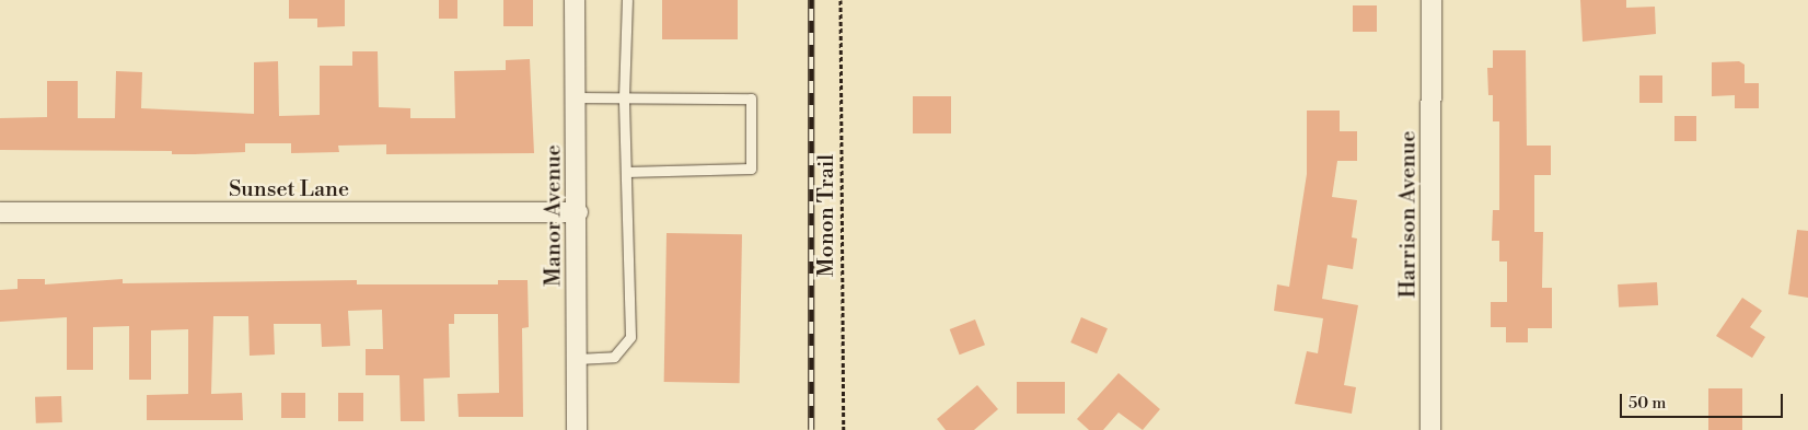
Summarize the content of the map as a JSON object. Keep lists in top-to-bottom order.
{
  "streets": {
    "street": ["Sunset Lane", "Harrison Avenue", "Manor Avenue"],
    "path": ["Monon Trail"]
  },
  "crossings": [
    ["Sunset Lane", "Manor Avenue"]
  ],
  "scale_bar": "50 m"
}
